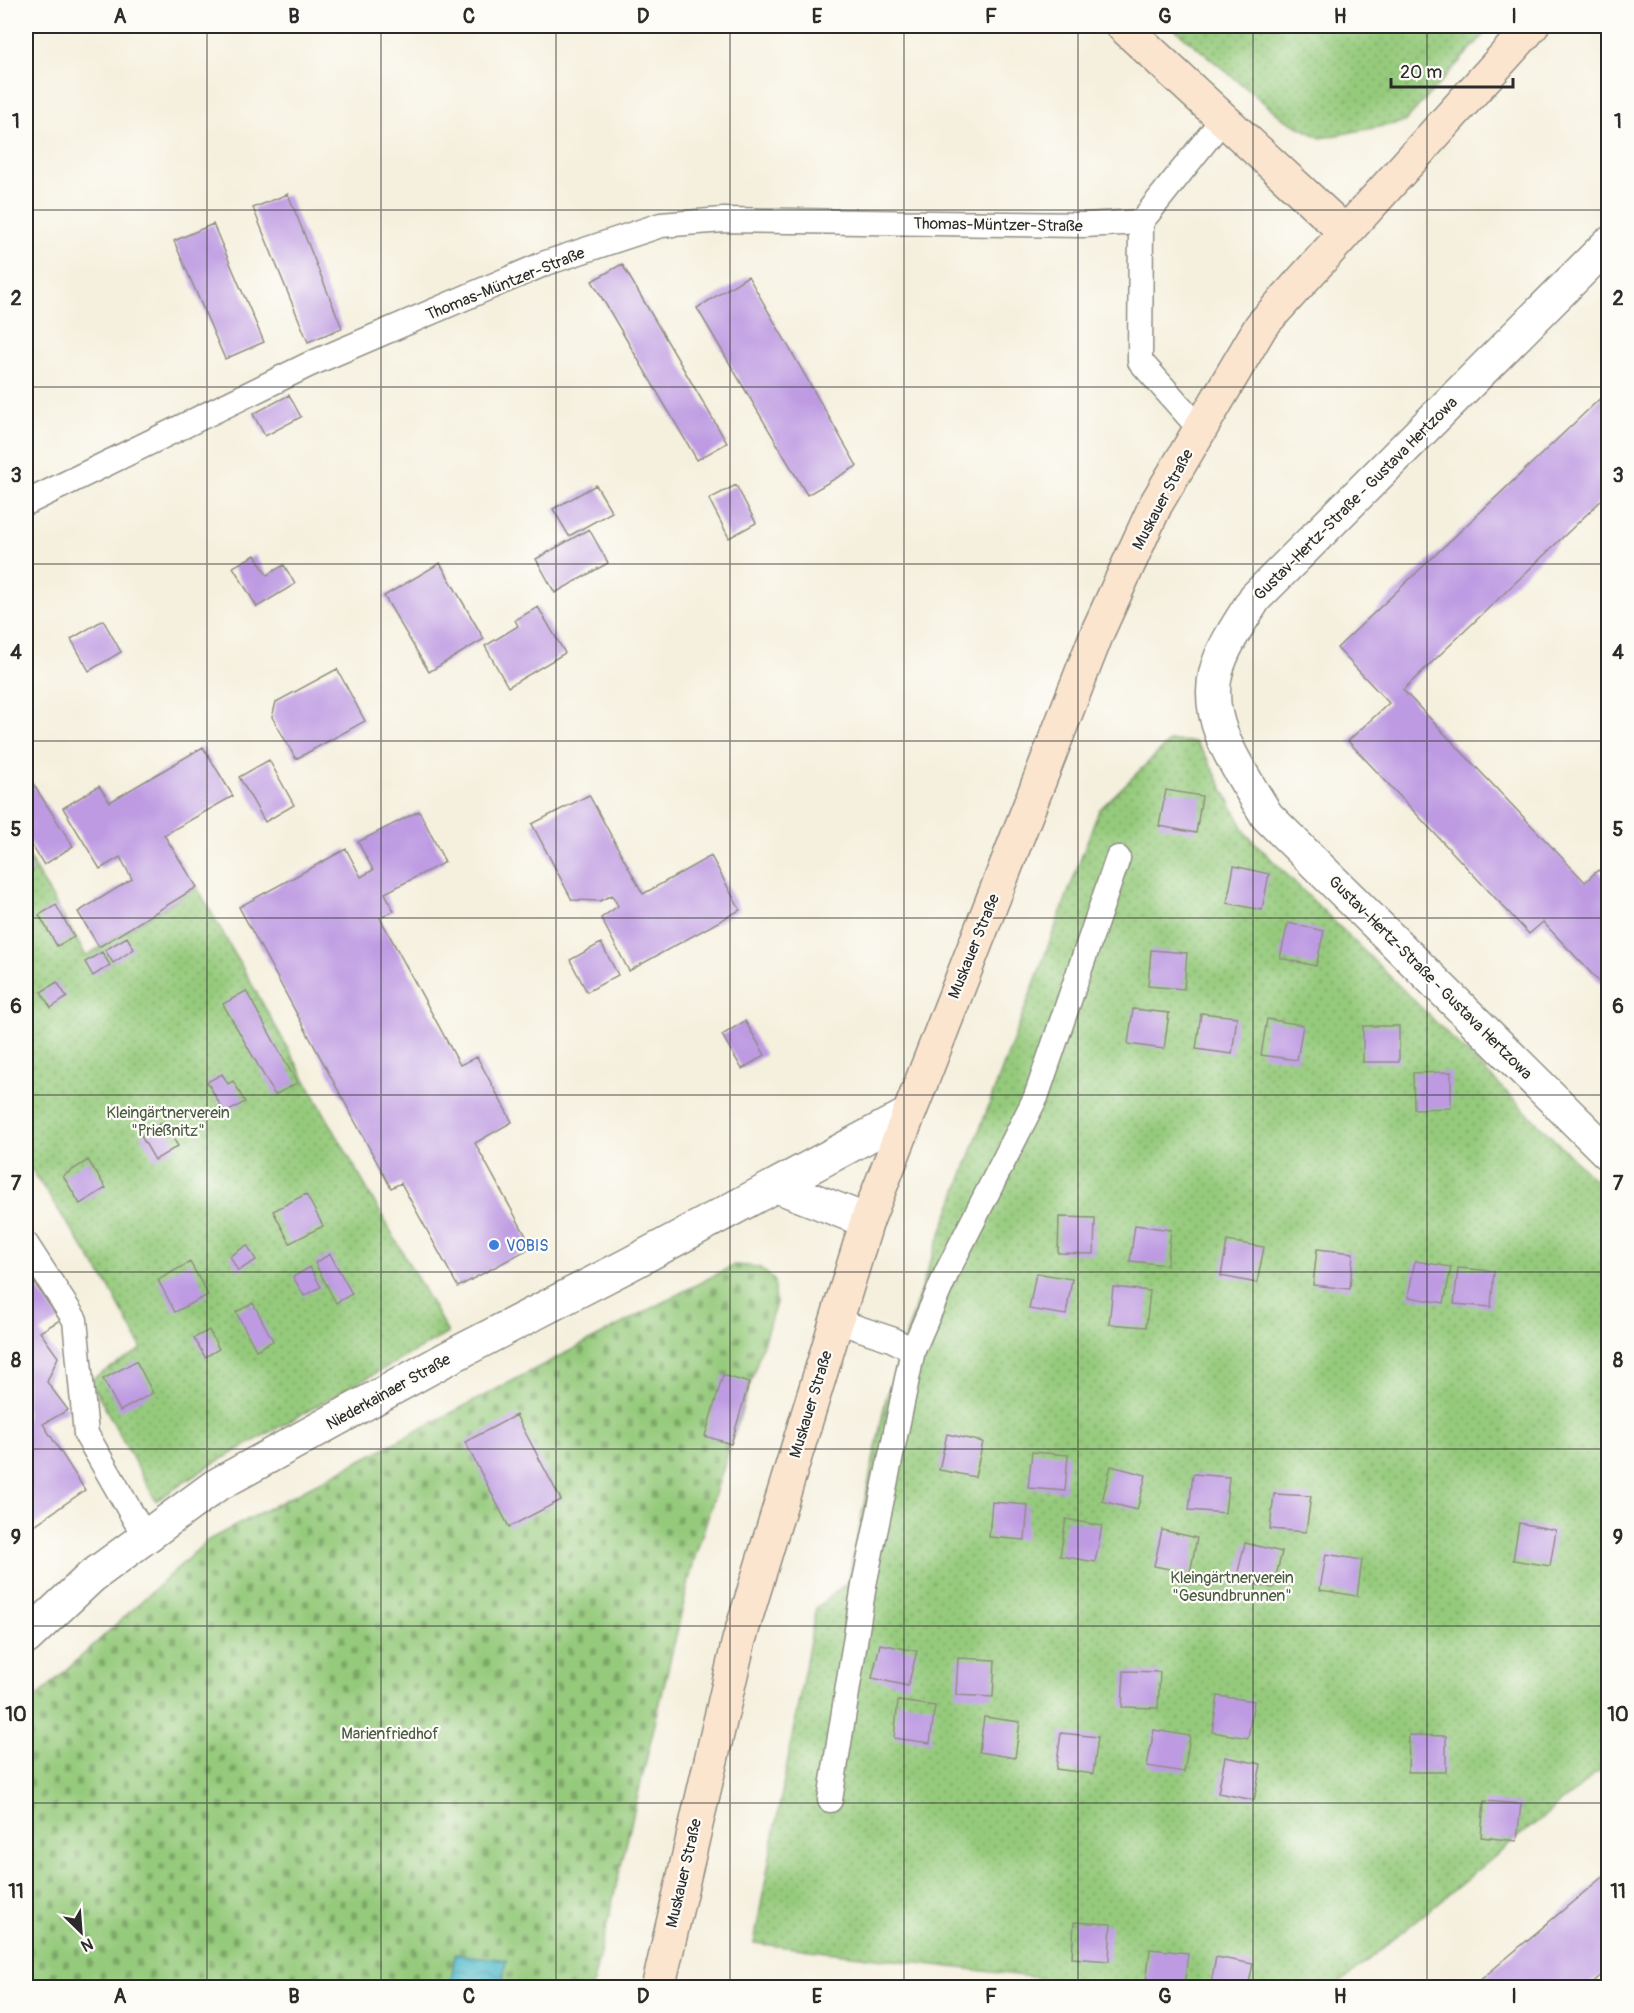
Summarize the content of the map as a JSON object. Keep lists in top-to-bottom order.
{
  "streets": {
    "street": ["Gustav-Hertz-Straße - Gustava Hertzowa", "Muskauer Straße", "Niederkainaer Straße"],
    "lane": ["Thomas-Müntzer-Straße"]
  },
  "crossings": [
    ["Muskauer Straße", "Niederkainaer Straße"]
  ],
  "parks": ["Kleingärtnerverein \"Prießnitz\"", "Kleingärtnerverein \"Gesundbrunnen\"", "Marienfriedhof"],
  "places": ["VOBIS"],
  "scale_bar": "20 m",
  "north": "bottom right",
  "grid": {
    "columns": [
      "A",
      "B",
      "C",
      "D",
      "E",
      "F",
      "G",
      "H",
      "I"
    ],
    "rows": [
      "1",
      "2",
      "3",
      "4",
      "5",
      "6",
      "7",
      "8",
      "9",
      "10",
      "11"
    ]
  }
}
